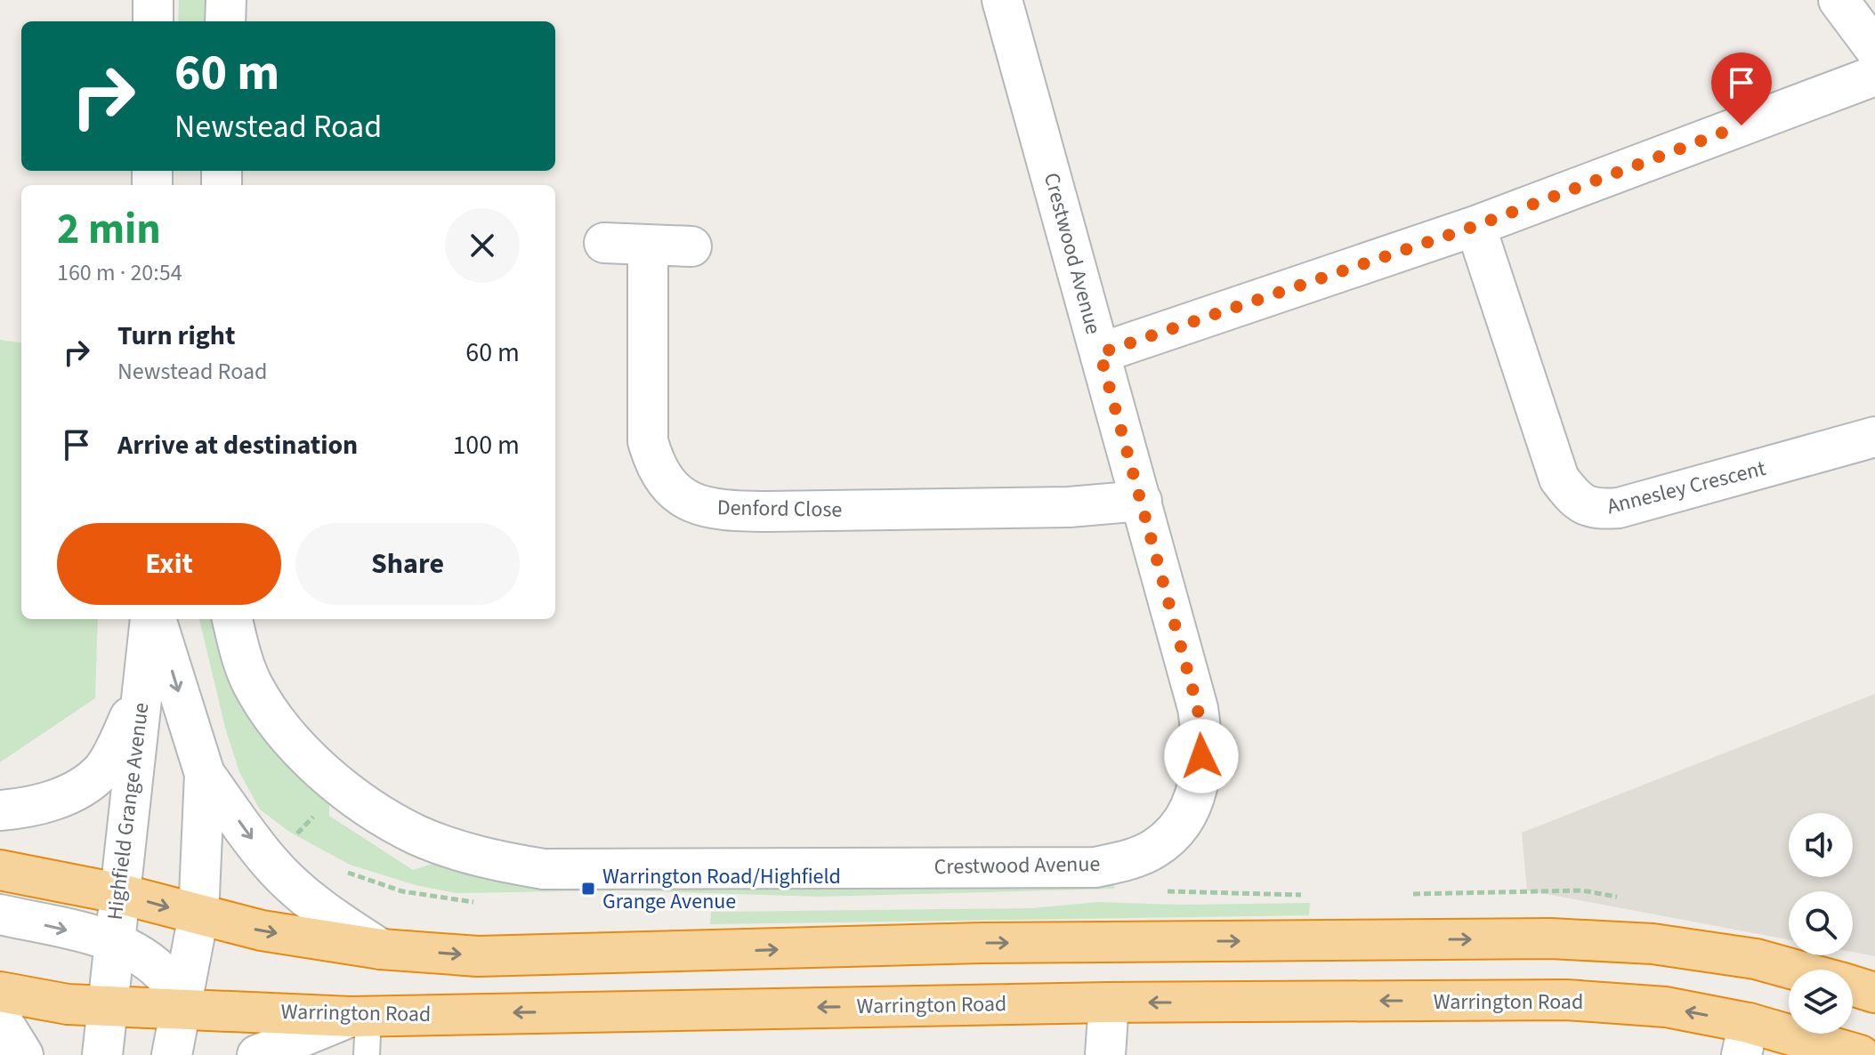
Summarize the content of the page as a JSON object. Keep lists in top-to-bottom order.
{
  "streets": {
    "highway": ["Warrington Road"],
    "street": [
      "Crestwood Avenue",
      "Annesley Crescent",
      "Denford Close",
      "Highfield Grange Avenue"
    ]
  },
  "crossings": [
    ["Crestwood Avenue", "Denford Close"],
    ["Highfield Grange Avenue", "Warrington Road"]
  ],
  "places": {
    "transit": ["Warrington Road/Highfield Grange Avenue"]
  },
  "page": {
    "turn": ["60 m", "Newstead Road"],
    "heading": ["2 min", "160 m · 20:54"],
    "list": [
      {
        "name": "Turn right",
        "note": "Newstead Road",
        "value": "60 m"
      },
      {
        "name": "Arrive at destination",
        "value": "100 m"
      }
    ],
    "buttons": ["Exit", "Share"]
  }
}
